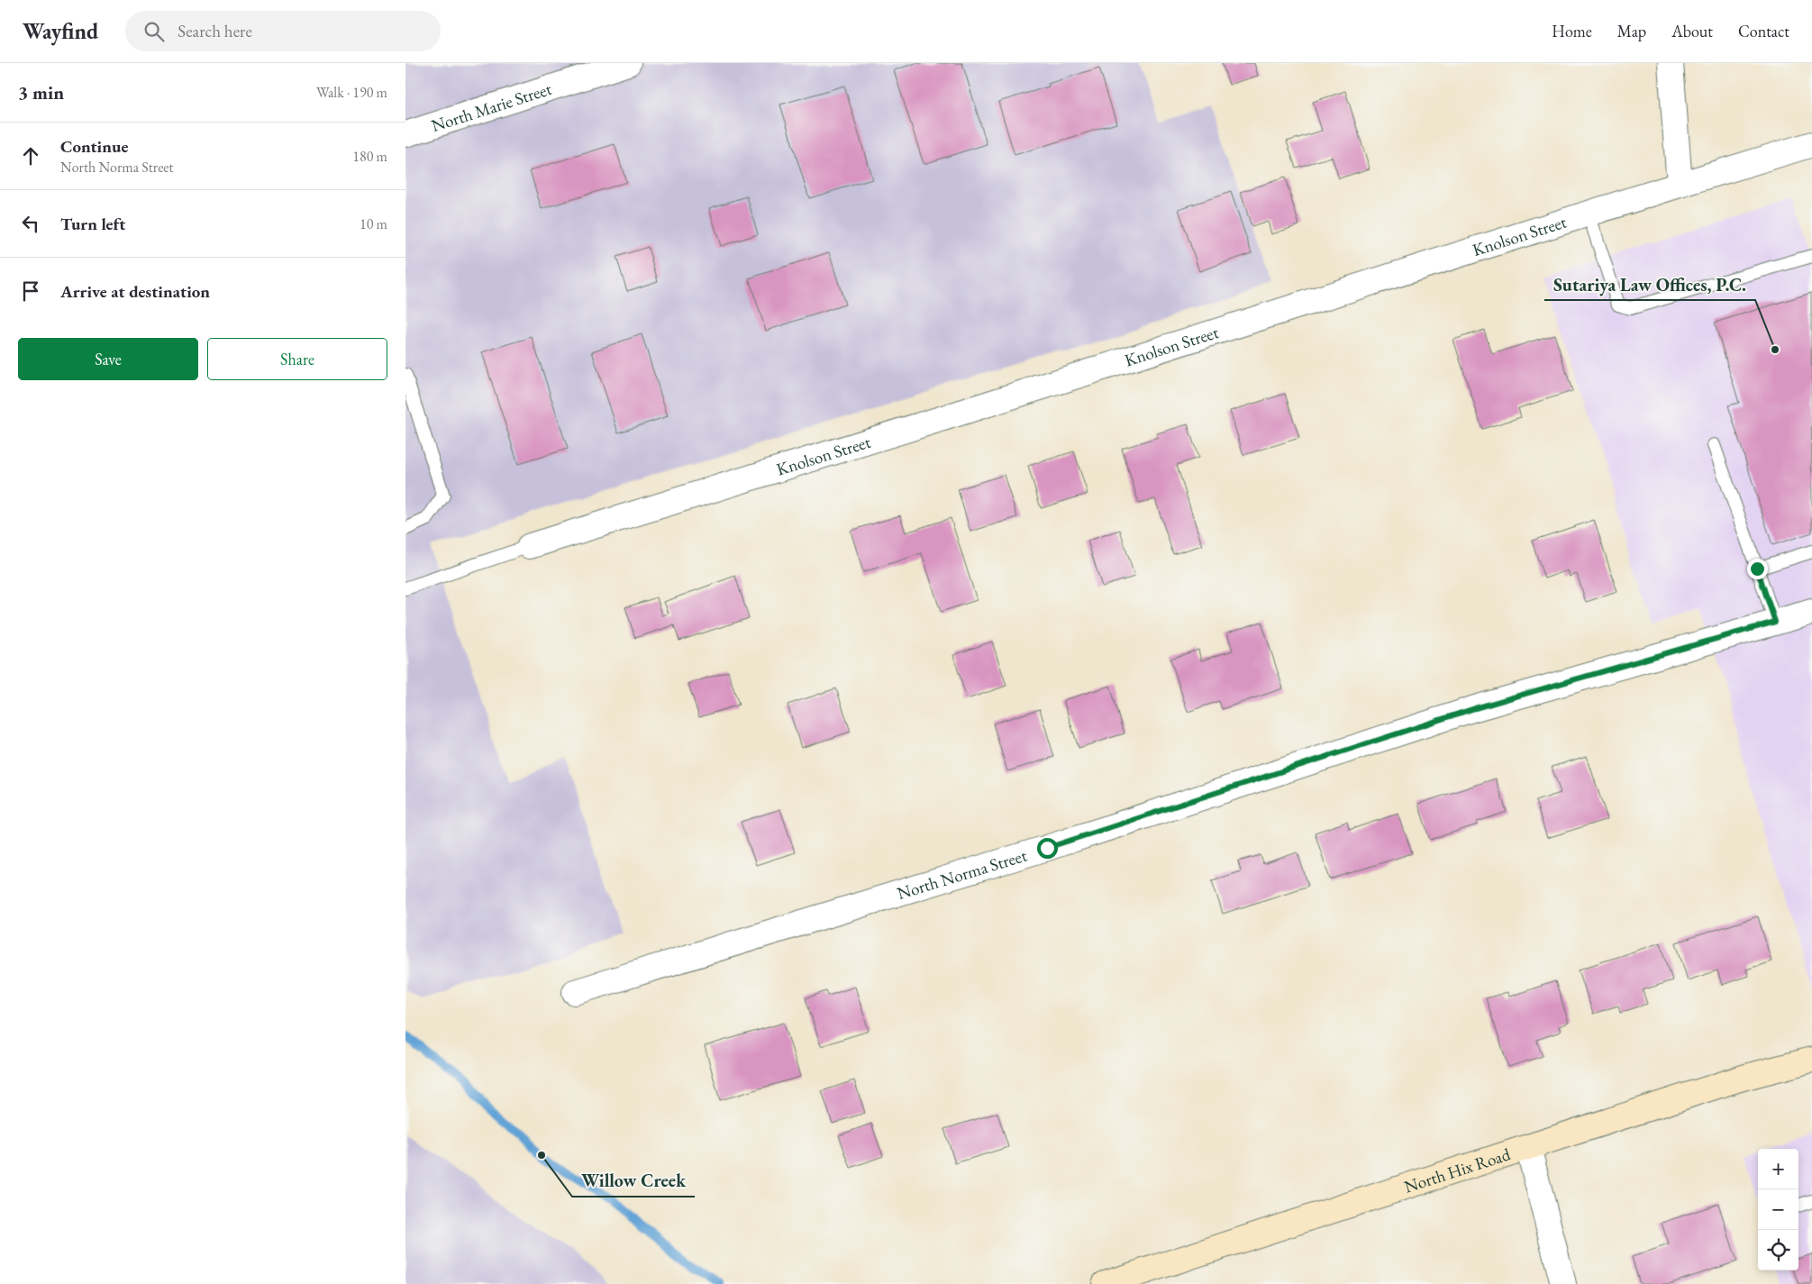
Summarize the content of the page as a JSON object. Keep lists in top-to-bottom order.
{
  "streets": {
    "street": [
      "North Marie Street",
      "Knolson Street",
      "North Norma Street",
      "North Hix Road"
    ]
  },
  "places": ["Sutariya Law Offices, P.C.", "Willow Creek"],
  "page": {
    "header": "Wayfind",
    "search": "Search here",
    "nav": [
      "Home",
      "Map",
      "About",
      "Contact"
    ],
    "heading": ["3 min", "Walk · 190 m"],
    "list": [
      ["Continue", "North Norma Street", "180 m"],
      ["Turn left", "10 m"],
      "Arrive at destination"
    ],
    "buttons": ["Save", "Share"],
    "map_buttons": ["+", "−"]
  }
}
